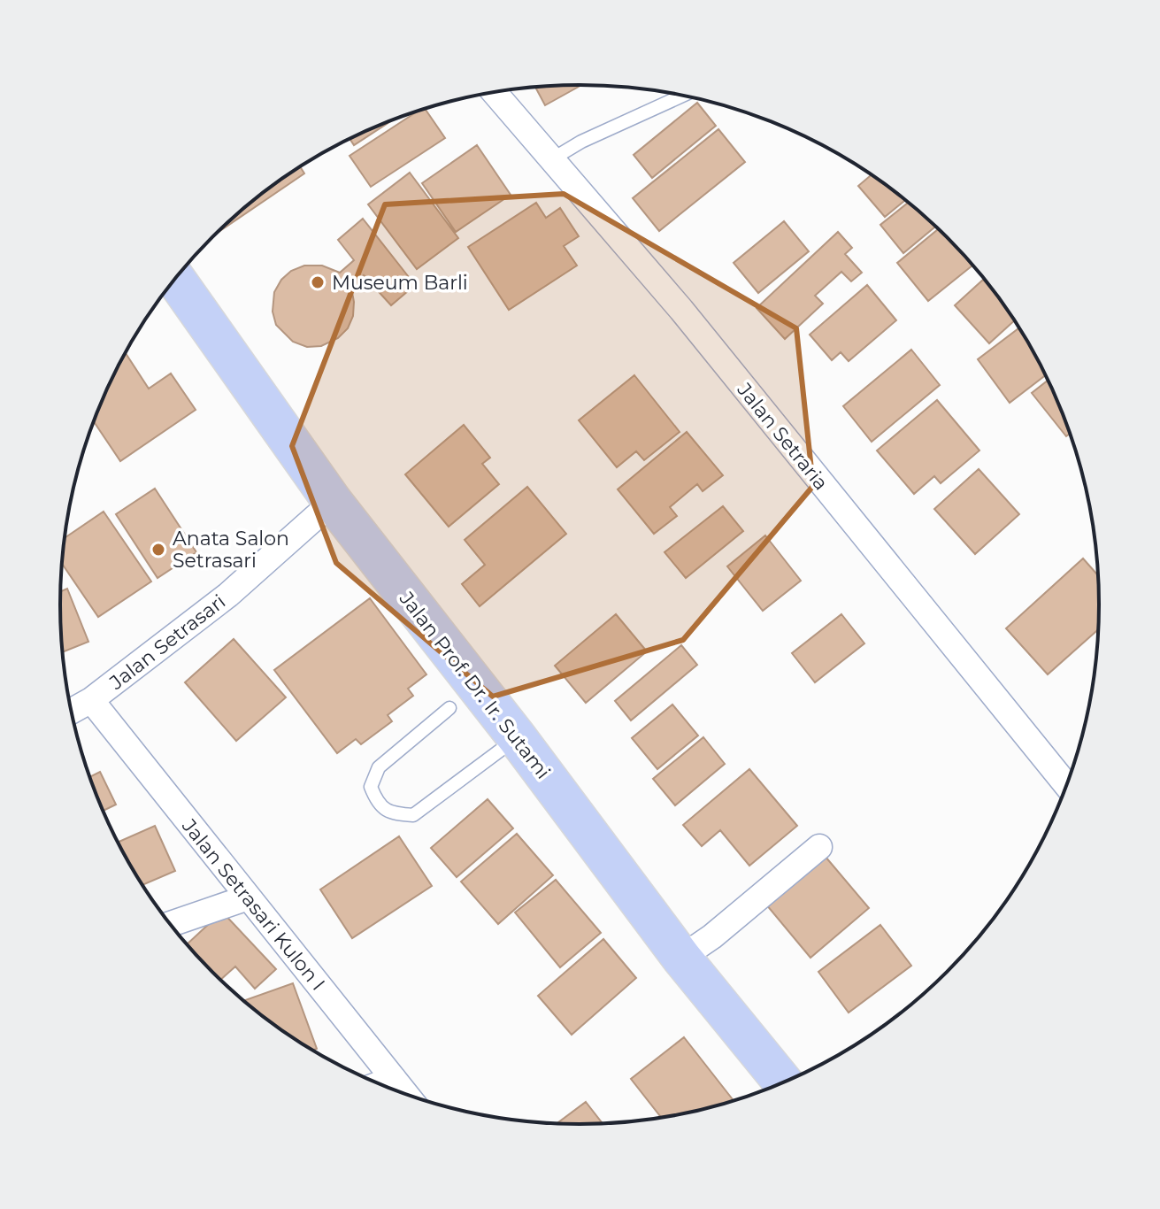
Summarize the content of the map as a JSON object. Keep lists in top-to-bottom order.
{
  "streets": {
    "main road": ["Jalan Prof. Dr. Ir. Sutami"],
    "street": ["Jalan Setraria", "Jalan Setrasari", "Jalan Setrasari Kulon I"]
  },
  "crossings": [
    ["Jalan Setrasari", "Jalan Prof. Dr. Ir. Sutami"],
    ["Jalan Setrasari", "Jalan Setrasari Kulon I"]
  ],
  "places": ["Museum Barli", "Anata Salon Setrasari"]
}
